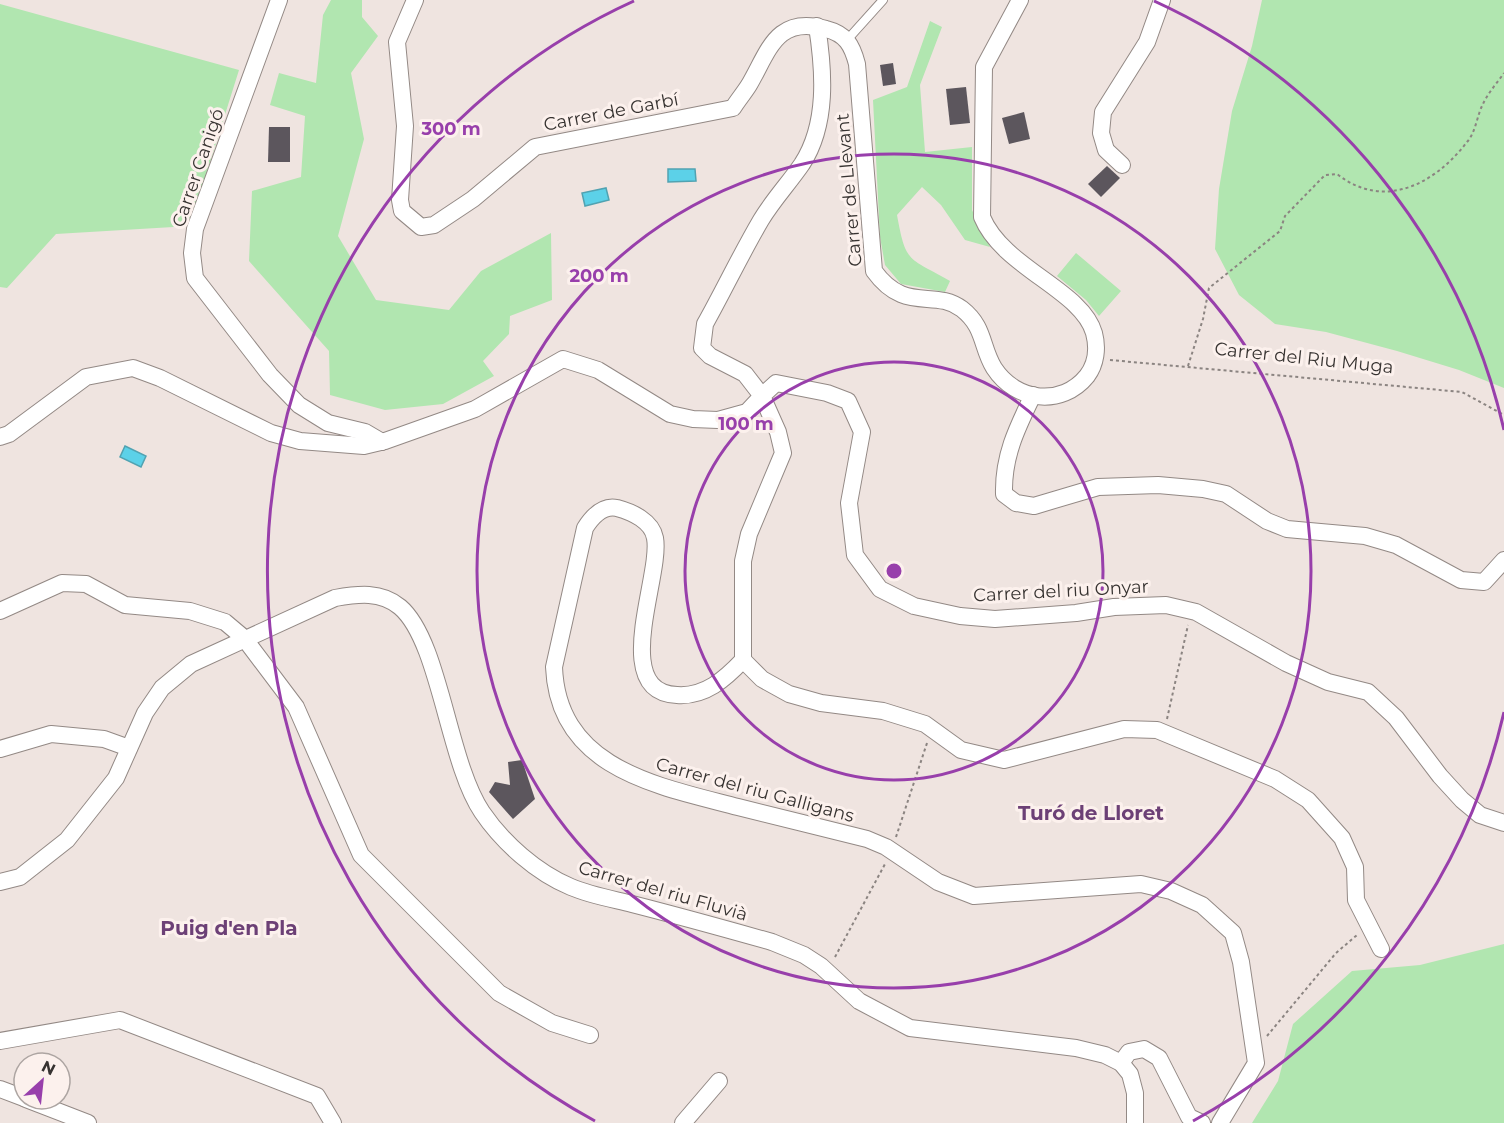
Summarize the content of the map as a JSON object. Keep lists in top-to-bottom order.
{
  "streets": {
    "street": [
      "Carrer de Garbí",
      "Carrer Canigó",
      "Carrer de Llevant",
      "Carrer del riu Onyar",
      "Carrer del riu Galligans",
      "Carrer del riu Fluvià"
    ],
    "path": ["Carrer del Riu Muga"]
  },
  "crossings": [
    ["Carrer de Llevant", "Carrer del Riu Muga"]
  ],
  "districts": ["Turó de Lloret", "Puig d'en Pla"],
  "north": "top right",
  "rings": ["300 m", "200 m", "100 m"]
}
